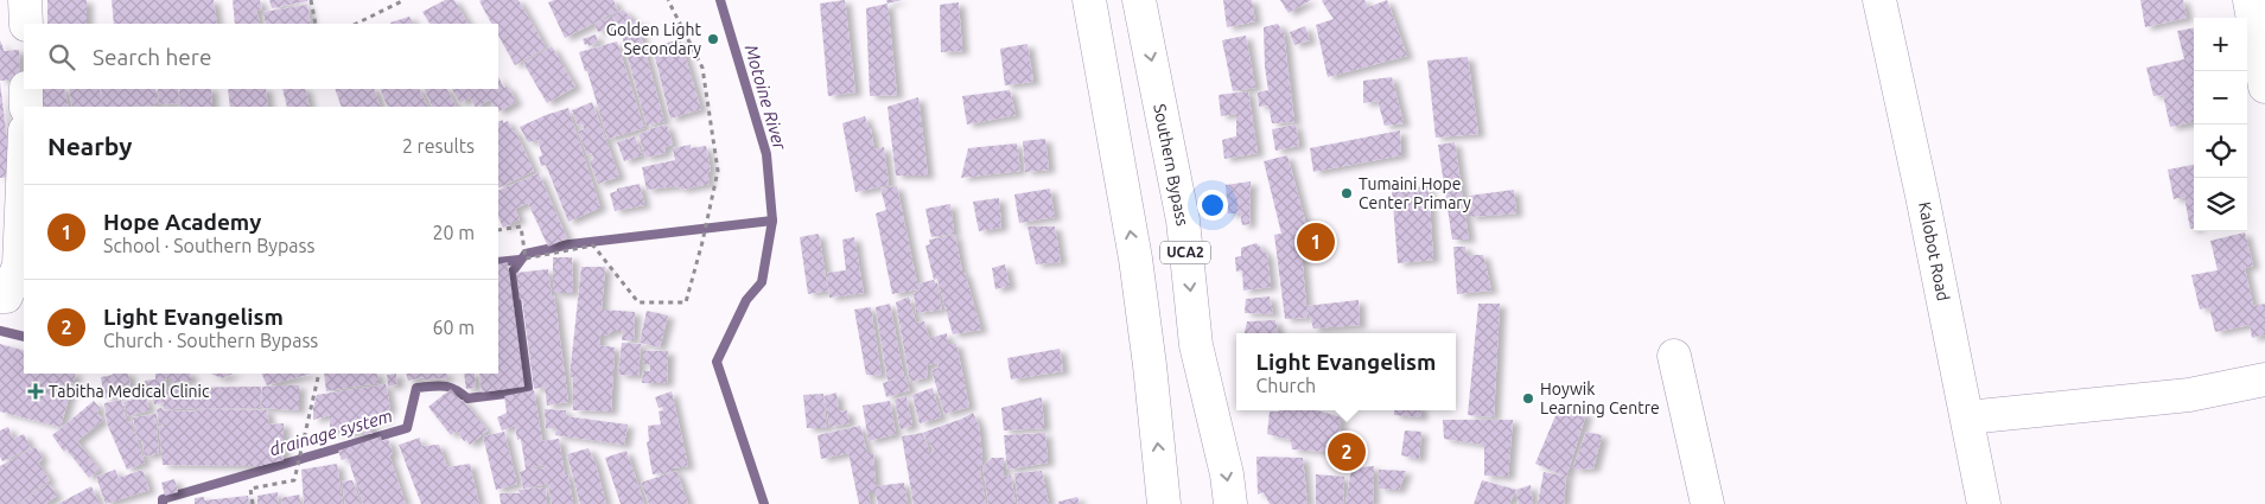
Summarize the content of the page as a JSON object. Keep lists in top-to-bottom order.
{
  "streets": {
    "main road": ["Southern Bypass", "Kalobot Road", "UCA2"]
  },
  "water": ["Motoine River", "drainage system"],
  "places": {
    "other": ["Golden Light Secondary", "Tumaini Hope Center Primary", "Hoywik Learning Centre"],
    "health": ["Tabitha Medical Clinic"]
  },
  "page": {
    "map_buttons": ["+", "−"],
    "search": "Search here",
    "heading": ["Nearby", "2 results"],
    "list": [
      {
        "mark": "1",
        "name": "Hope Academy",
        "note": "School · Southern Bypass",
        "value": "20 m"
      },
      {
        "mark": "2",
        "name": "Light Evangelism",
        "note": "Church · Southern Bypass",
        "value": "60 m"
      }
    ],
    "pins": ["1", "2"],
    "popup": ["Light Evangelism", "Church"]
  }
}
